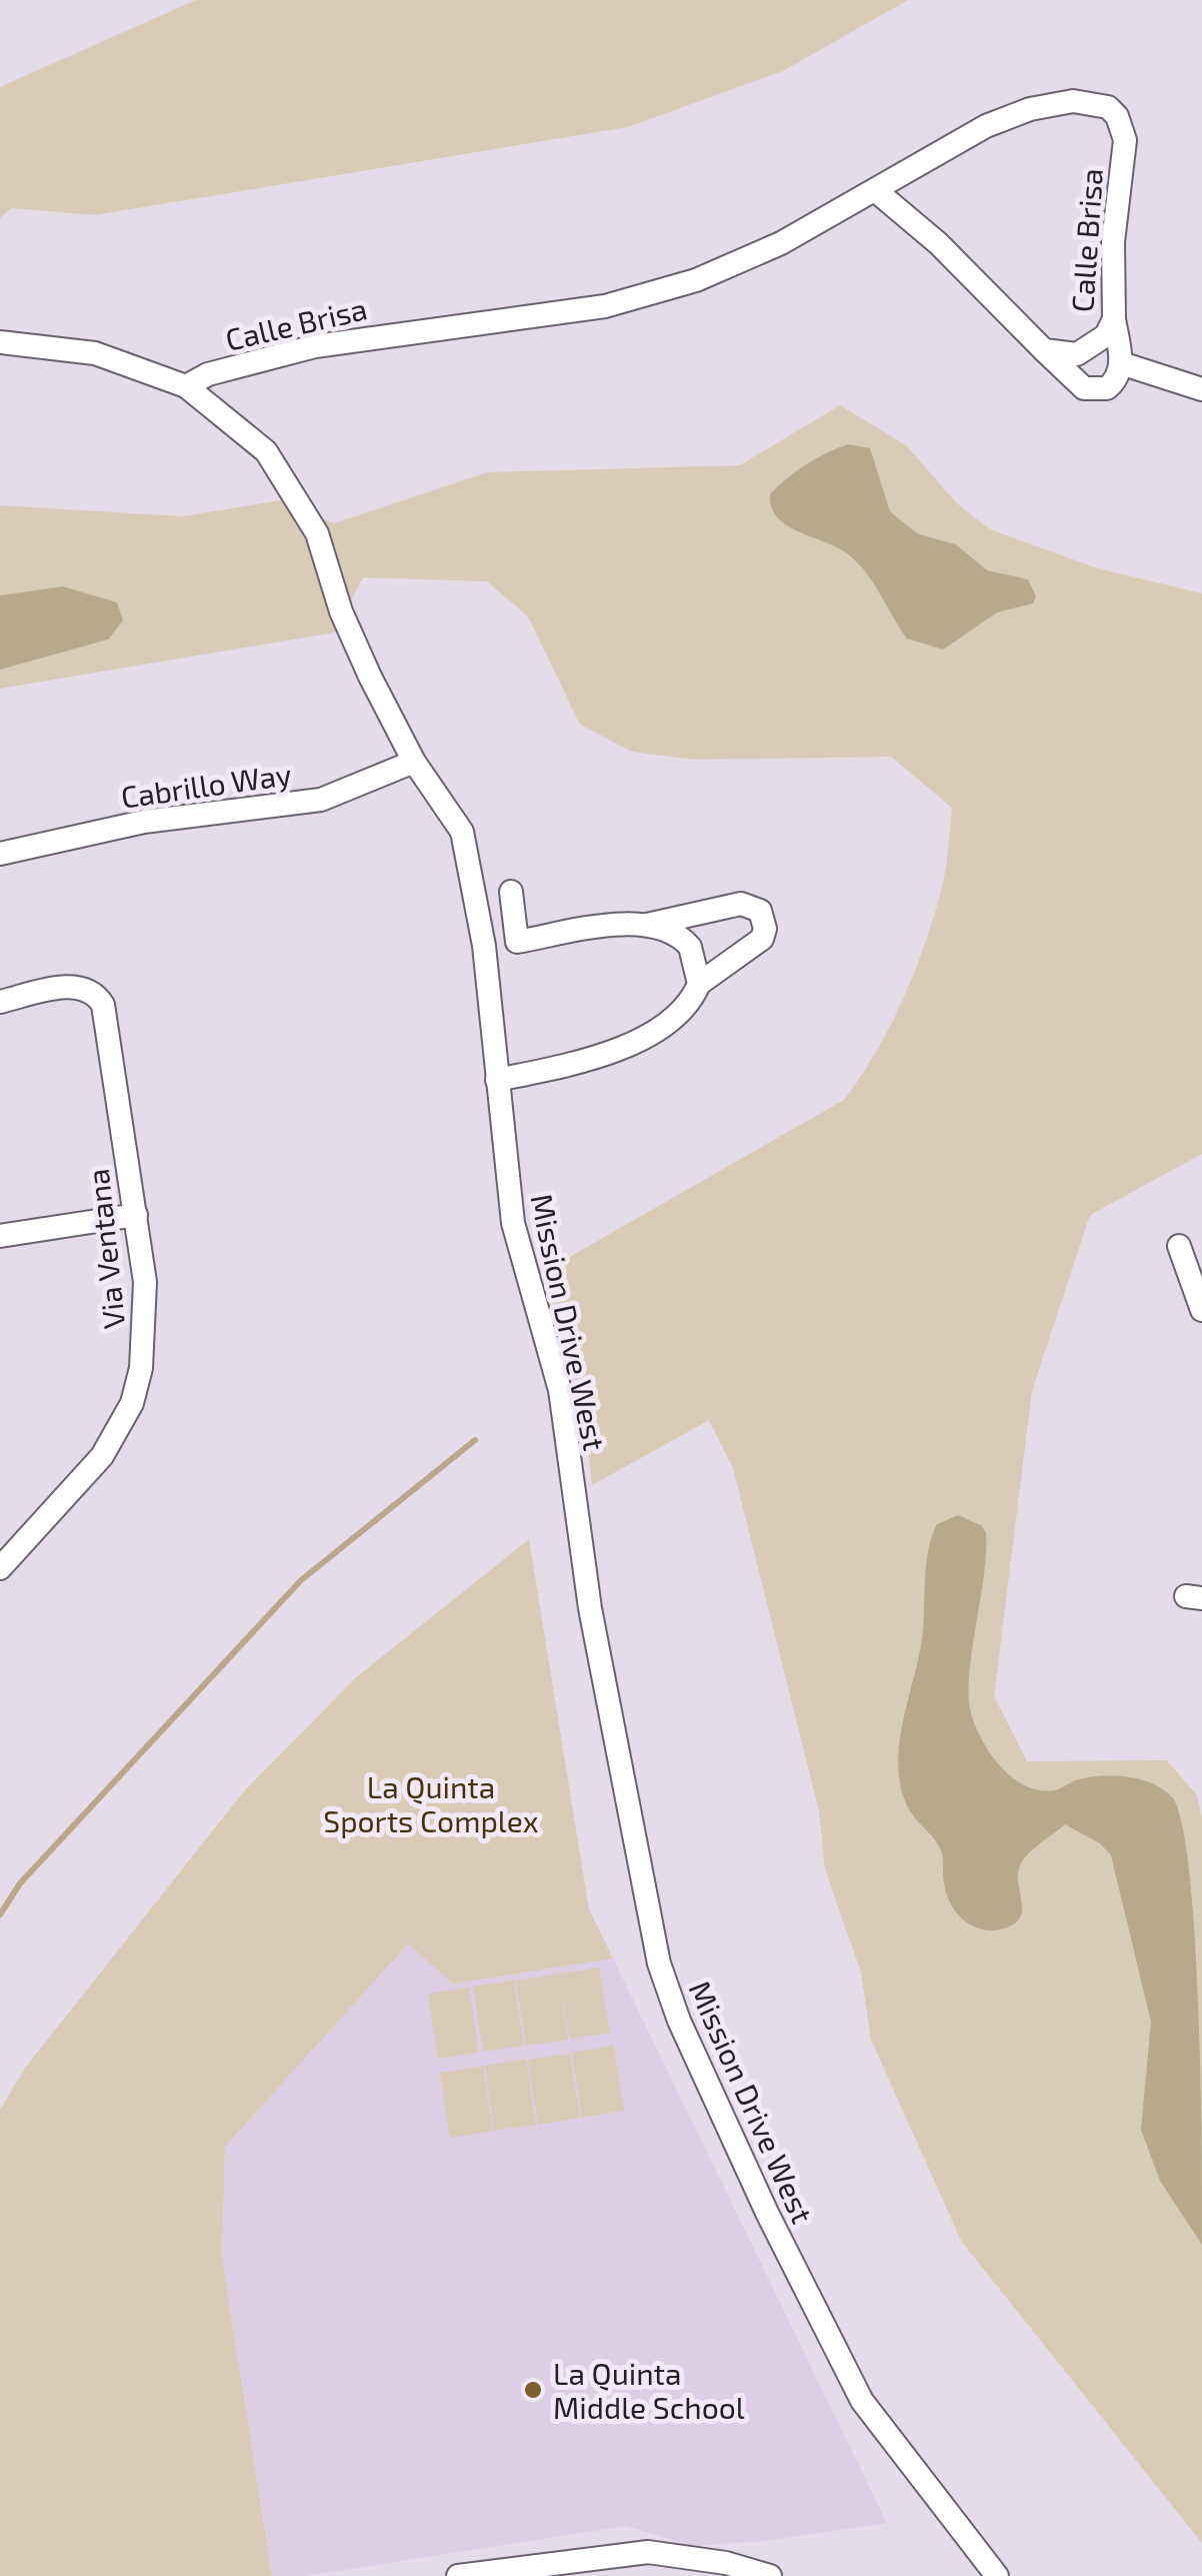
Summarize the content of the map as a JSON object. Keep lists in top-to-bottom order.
{
  "streets": {
    "street": [
      "Calle Brisa",
      "Cabrillo Way",
      "Via Ventana",
      "Mission Drive West"
    ]
  },
  "crossings": [
    ["Calle Brisa", "Mission Drive West"],
    ["Cabrillo Way", "Mission Drive West"]
  ],
  "parks": ["La Quinta Sports Complex"],
  "places": ["La Quinta Middle School"]
}
